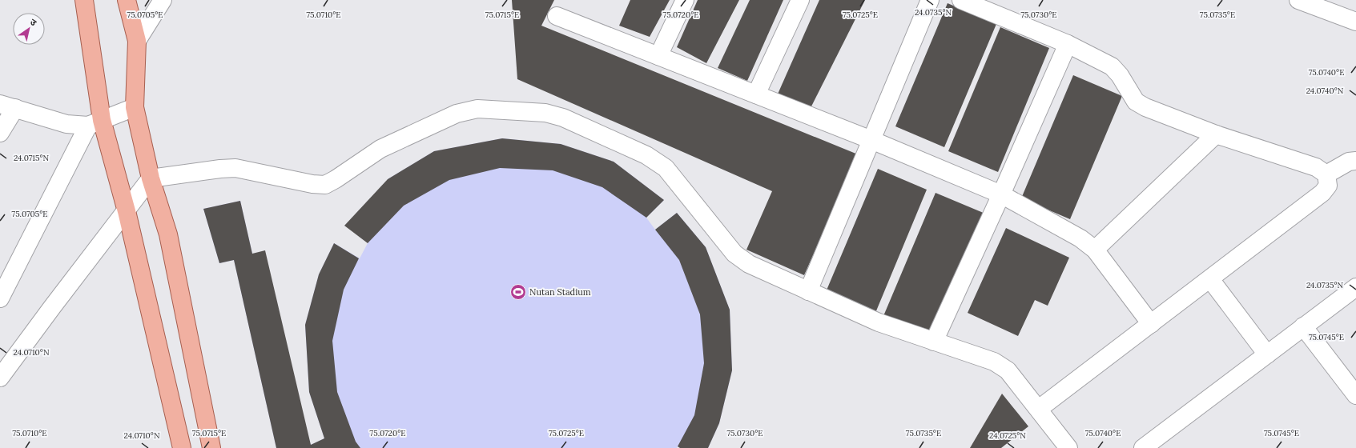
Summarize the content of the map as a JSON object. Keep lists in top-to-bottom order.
{
  "places": {
    "sports": ["Nutan Stadium"]
  },
  "north": "top right",
  "coordinates": [
    "24.0735°N",
    "75.0710°E",
    "75.0715°E",
    "75.0720°E",
    "75.0725°E",
    "75.0730°E",
    "75.0705°E",
    "75.0735°E",
    "75.0740°E",
    "24.0740°N",
    "24.0715°N",
    "75.0745°E",
    "24.0710°N",
    "24.0725°N"
  ]
}
